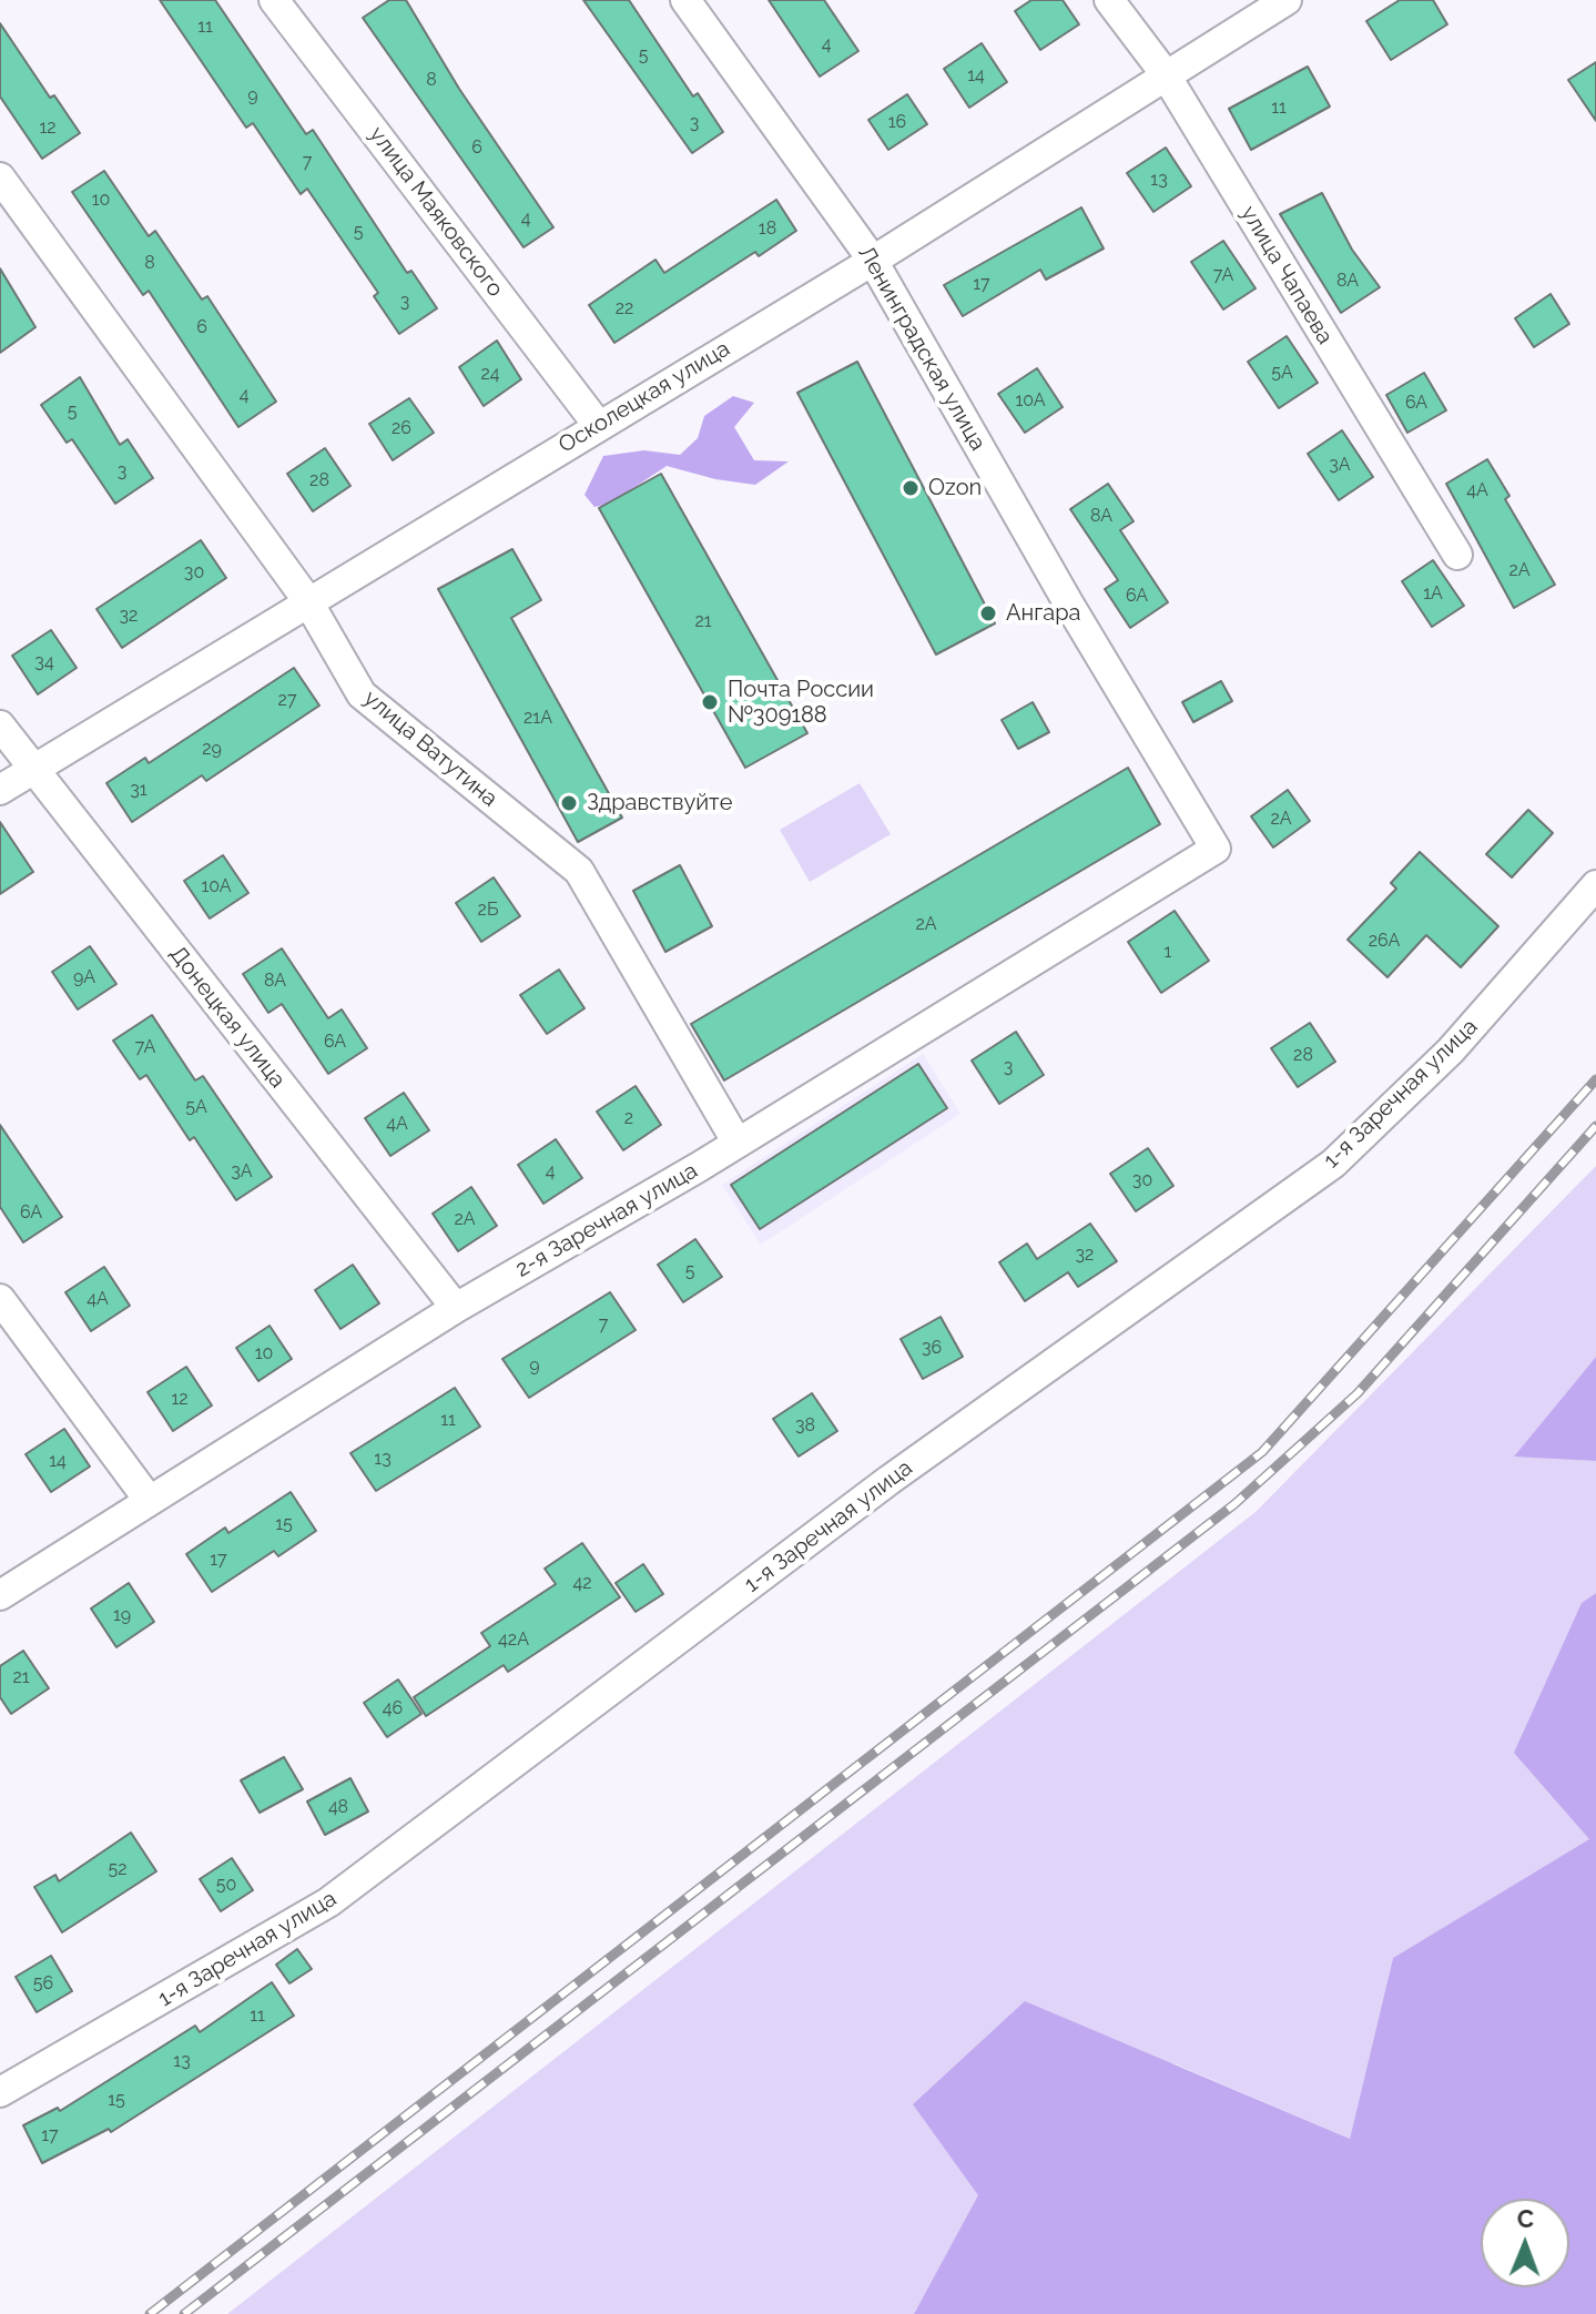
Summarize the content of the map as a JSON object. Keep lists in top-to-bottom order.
{
  "streets": {
    "street": [
      "улица Маяковского",
      "улица Чапаева",
      "Ленинградская улица",
      "Осколецкая улица",
      "улица Ватутина",
      "Донецкая улица",
      "1-я Заречная улица",
      "2-я Заречная улица"
    ]
  },
  "crossings": [
    ["улица Маяковского", "Осколецкая улица"],
    ["улица Чапаева", "Осколецкая улица"],
    ["Ленинградская улица", "Осколецкая улица"],
    ["Ленинградская улица", "2-я Заречная улица"],
    ["Осколецкая улица", "улица Ватутина"],
    ["Осколецкая улица", "Донецкая улица"],
    ["улица Ватутина", "2-я Заречная улица"],
    ["Донецкая улица", "2-я Заречная улица"]
  ],
  "places": [
    "Ozon",
    "Ангара",
    "Почта России №309188",
    "Здравствуйте"
  ],
  "house_numbers": [
    "11",
    "4",
    "5",
    "14",
    "8",
    "9",
    "11",
    "16",
    "3",
    "12",
    "6",
    "7",
    "13",
    "10",
    "4",
    "18",
    "5",
    "8",
    "7А",
    "8А",
    "17",
    "3",
    "22",
    "6",
    "5А",
    "24",
    "4",
    "10А",
    "6А",
    "5",
    "26",
    "3А",
    "3",
    "28",
    "4А",
    "8А",
    "2А",
    "30",
    "1А",
    "6А",
    "32",
    "21",
    "34",
    "27",
    "21А",
    "29",
    "31",
    "2А",
    "10А",
    "2Б",
    "2А",
    "26А",
    "1",
    "9А",
    "8А",
    "6А",
    "7А",
    "28",
    "3",
    "5А",
    "2",
    "4А",
    "3А",
    "4",
    "30",
    "6А",
    "2А",
    "32",
    "5",
    "4А",
    "7",
    "36",
    "10",
    "9",
    "12",
    "11",
    "38",
    "13",
    "14",
    "15",
    "17",
    "42",
    "19",
    "42А",
    "21",
    "46",
    "48",
    "52",
    "50",
    "56",
    "11",
    "13",
    "15",
    "17"
  ],
  "north": "top"
}
